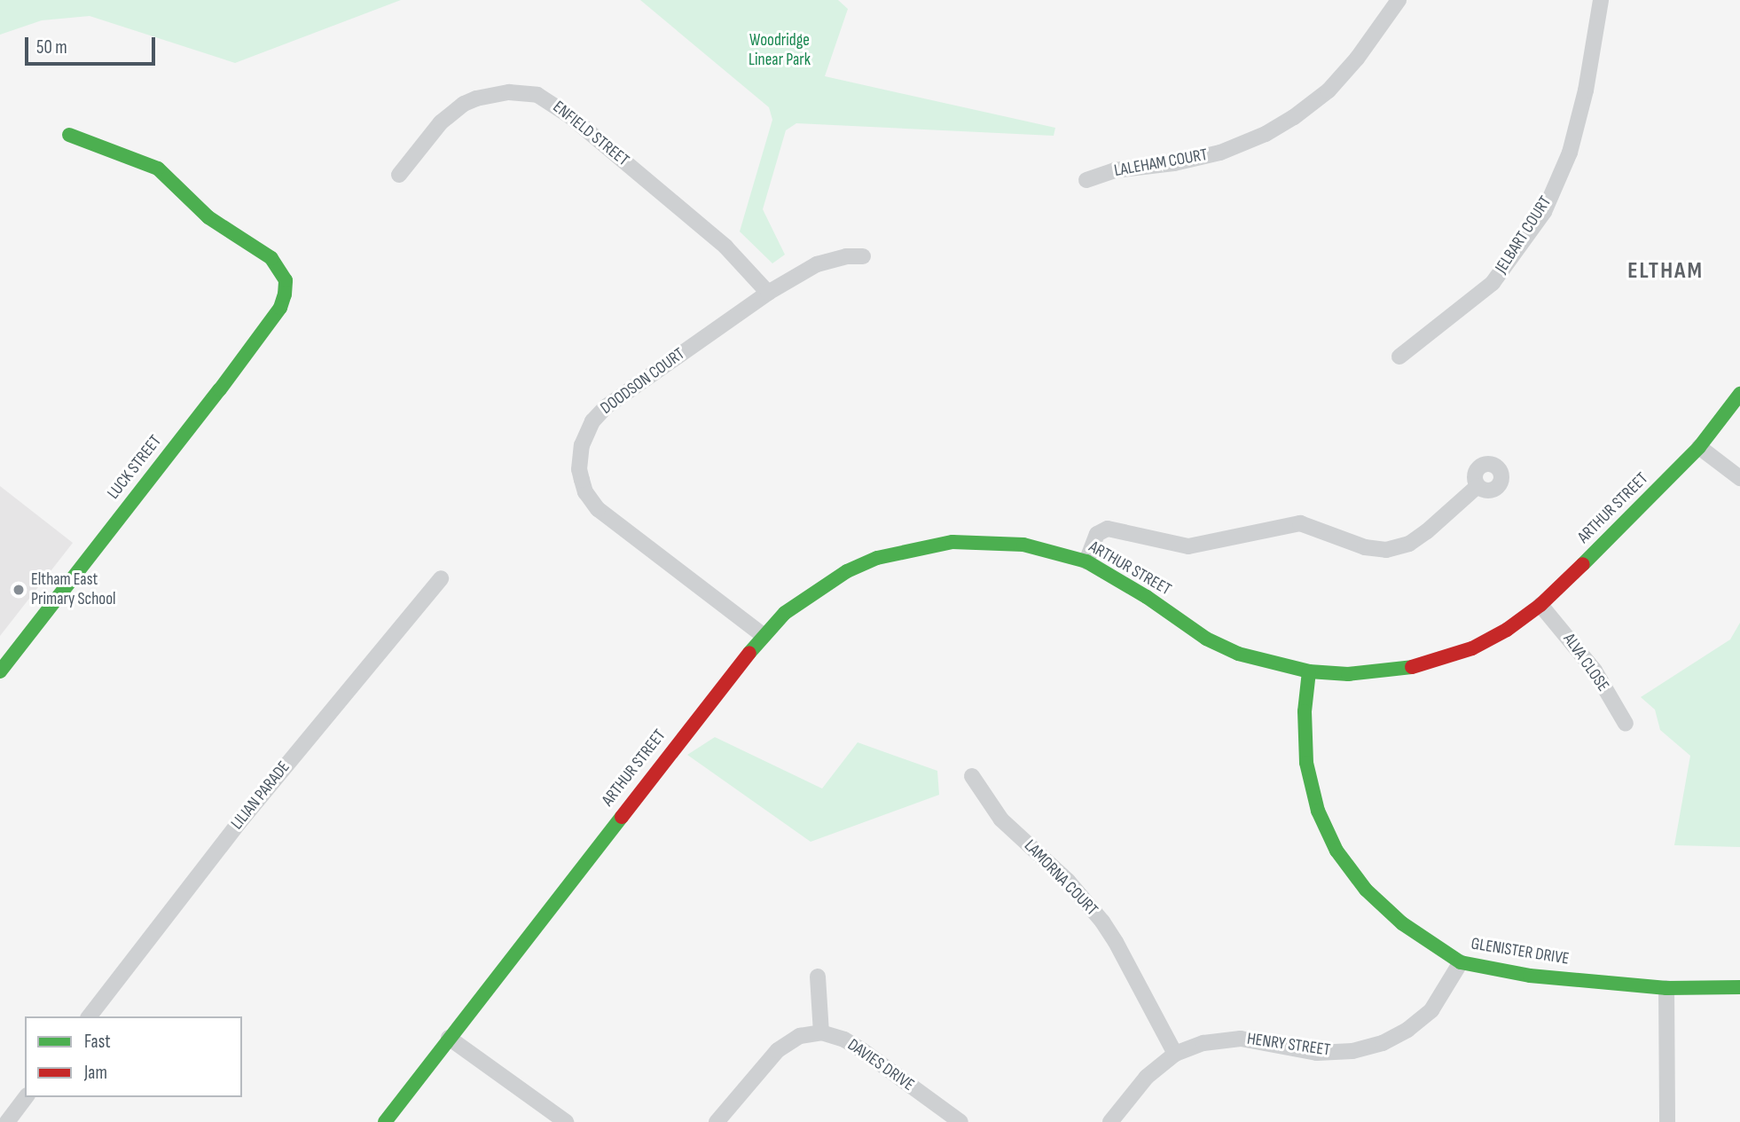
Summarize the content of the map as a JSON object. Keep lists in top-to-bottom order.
{
  "streets": {
    "street": [
      "ENFIELD STREET",
      "LALEHAM COURT",
      "JELBART COURT",
      "DOODSON COURT",
      "LUCK STREET",
      "ARTHUR STREET",
      "ALVA CLOSE",
      "LILIAN PARADE",
      "LAMORNA COURT",
      "GLENISTER DRIVE",
      "HENRY STREET",
      "DAVIES DRIVE"
    ]
  },
  "crossings": [
    ["ENFIELD STREET", "DOODSON COURT"],
    ["DOODSON COURT", "ARTHUR STREET"],
    ["ARTHUR STREET", "ALVA CLOSE"],
    ["ARTHUR STREET", "GLENISTER DRIVE"],
    ["LAMORNA COURT", "HENRY STREET"],
    ["GLENISTER DRIVE", "HENRY STREET"]
  ],
  "districts": ["ELTHAM"],
  "parks": ["Woodridge Linear Park"],
  "places": ["Eltham East Primary School"],
  "legend": ["Fast", "Jam"],
  "scale_bar": "50 m"
}
